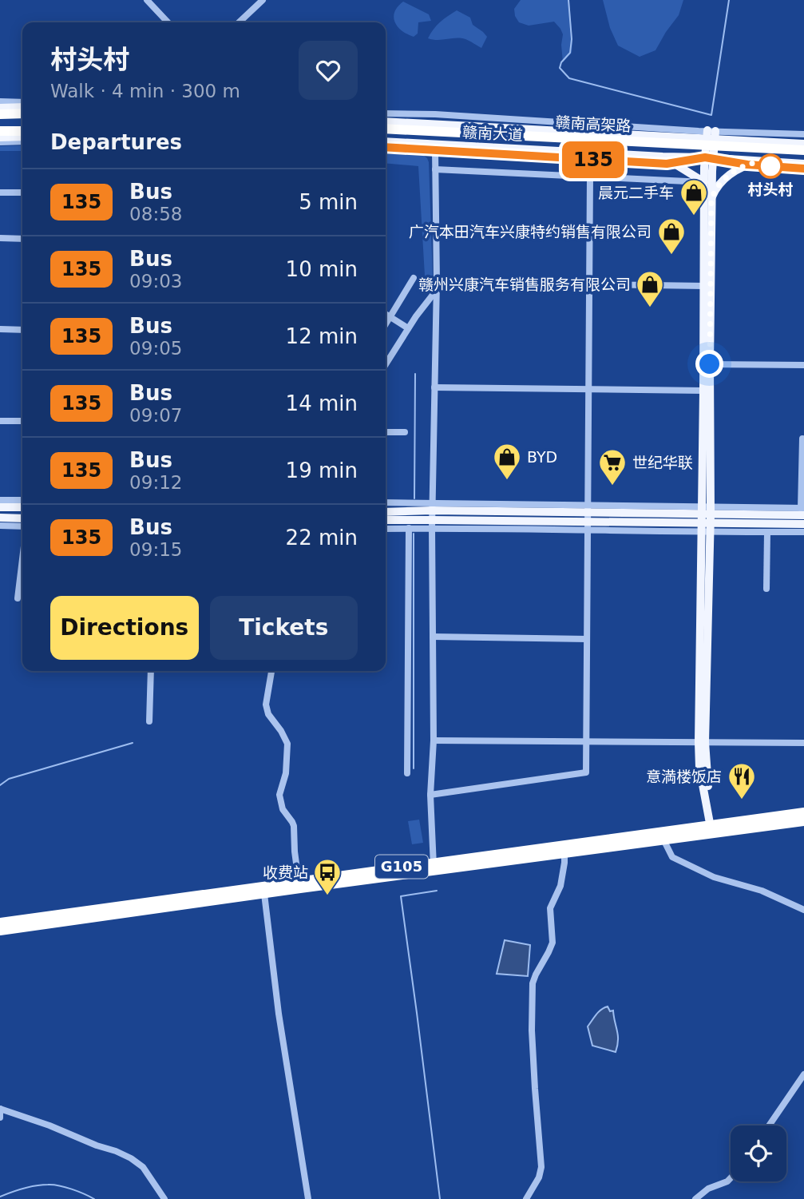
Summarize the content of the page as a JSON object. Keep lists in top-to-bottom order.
{
  "streets": {
    "highway": ["赣南高架路", "G105"],
    "main road": ["赣南大道"]
  },
  "places": {
    "other": ["村头村"],
    "shop": [
      "晨元二手车",
      "广汽本田汽车兴康特约销售有限公司",
      "赣州兴康汽车销售服务有限公司",
      "BYD"
    ],
    "supermarket": ["世纪华联"],
    "restaurant": ["意満楼饭店"],
    "bus stop": ["收费站"]
  },
  "lines": ["bus line 135"],
  "page": {
    "on_map": "135",
    "heading": [
      ["村头村", "Walk · 4 min · 300 m"],
      "Departures"
    ],
    "list": [
      {
        "mark": "135",
        "name": "Bus",
        "note": "08:58",
        "value": "5 min"
      },
      {
        "mark": "135",
        "name": "Bus",
        "note": "09:03",
        "value": "10 min"
      },
      {
        "mark": "135",
        "name": "Bus",
        "note": "09:05",
        "value": "12 min"
      },
      {
        "mark": "135",
        "name": "Bus",
        "note": "09:07",
        "value": "14 min"
      },
      {
        "mark": "135",
        "name": "Bus",
        "note": "09:12",
        "value": "19 min"
      },
      {
        "mark": "135",
        "name": "Bus",
        "note": "09:15",
        "value": "22 min"
      }
    ],
    "buttons": ["Directions", "Tickets"]
  }
}
